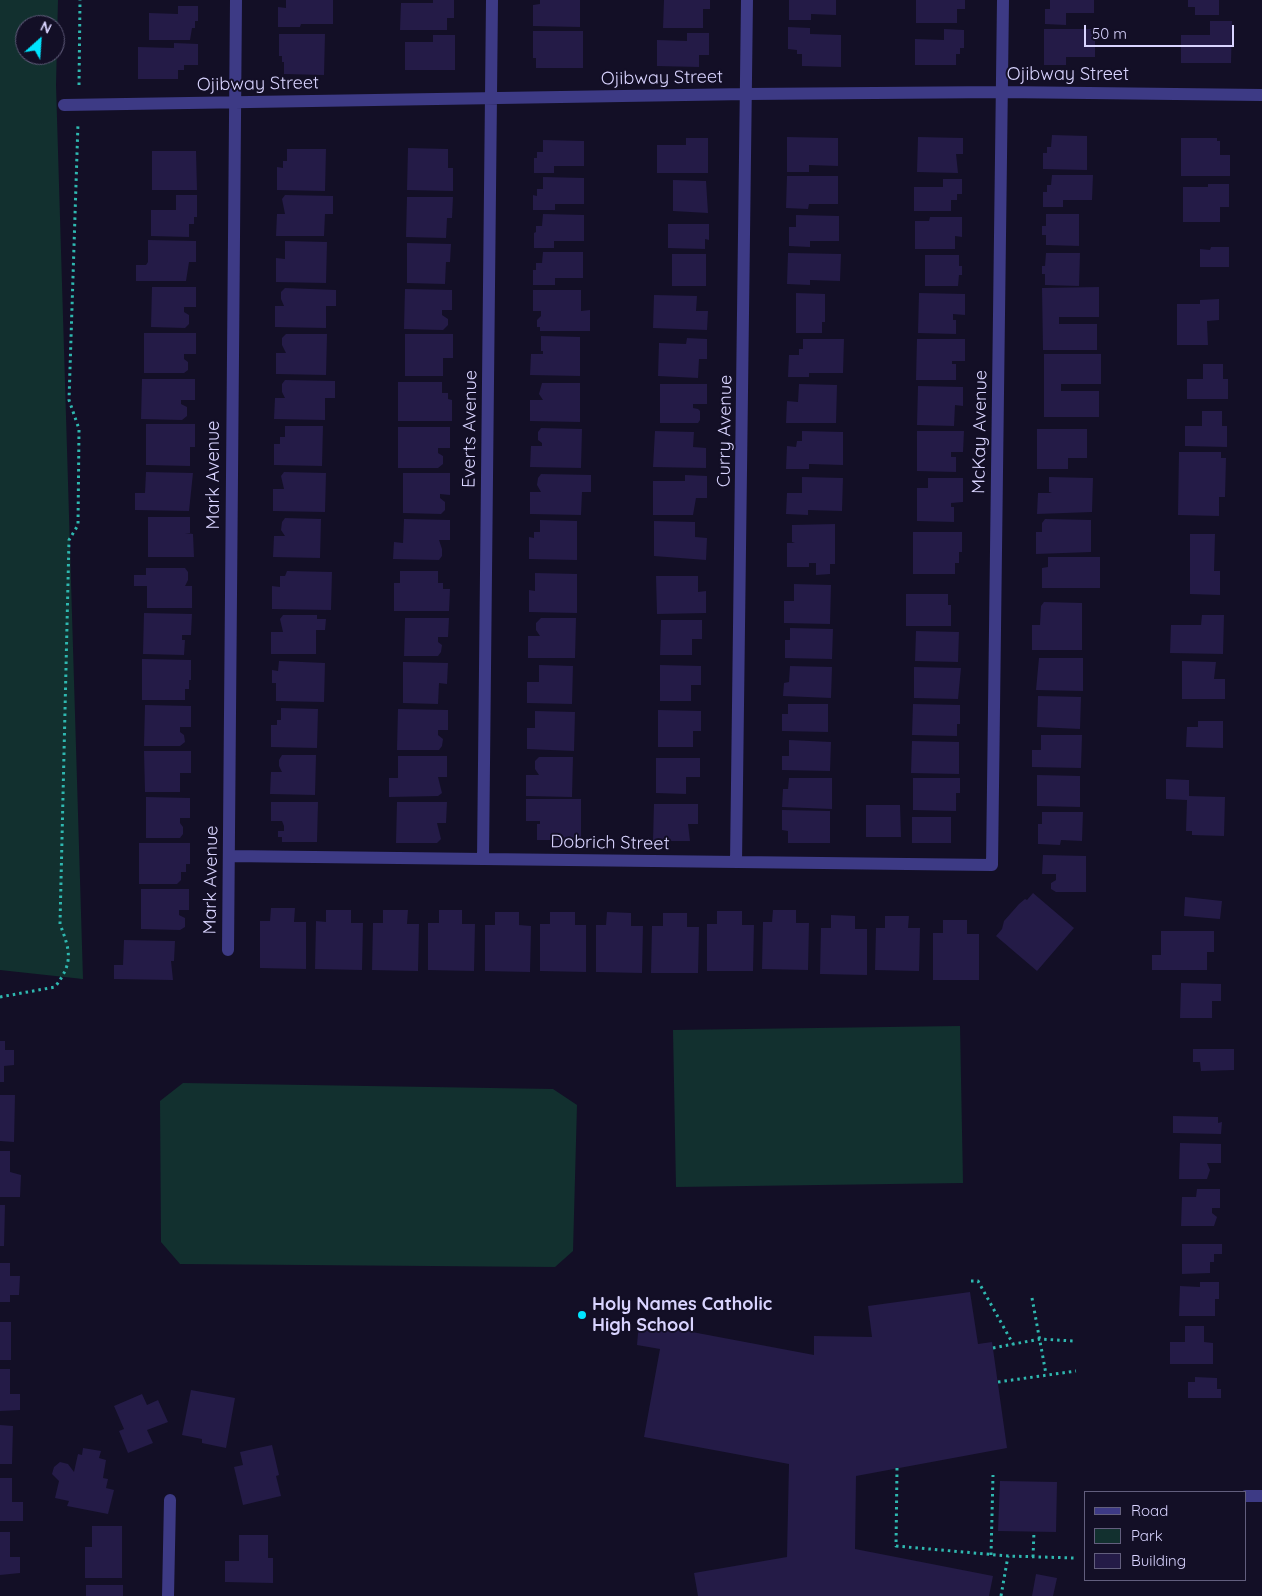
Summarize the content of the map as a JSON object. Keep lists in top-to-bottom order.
{
  "streets": {
    "street": [
      "Ojibway Street",
      "Everts Avenue",
      "Curry Avenue",
      "McKay Avenue",
      "Mark Avenue",
      "Dobrich Street"
    ]
  },
  "crossings": [
    ["Ojibway Street", "Everts Avenue"],
    ["Ojibway Street", "Curry Avenue"],
    ["Ojibway Street", "McKay Avenue"],
    ["Ojibway Street", "Mark Avenue"],
    ["Everts Avenue", "Dobrich Street"],
    ["Curry Avenue", "Dobrich Street"],
    ["McKay Avenue", "Dobrich Street"],
    ["Mark Avenue", "Dobrich Street"]
  ],
  "places": ["Holy Names Catholic High School"],
  "legend": ["Road", "Park", "Building"],
  "scale_bar": "50 m",
  "north": "top right"
}
